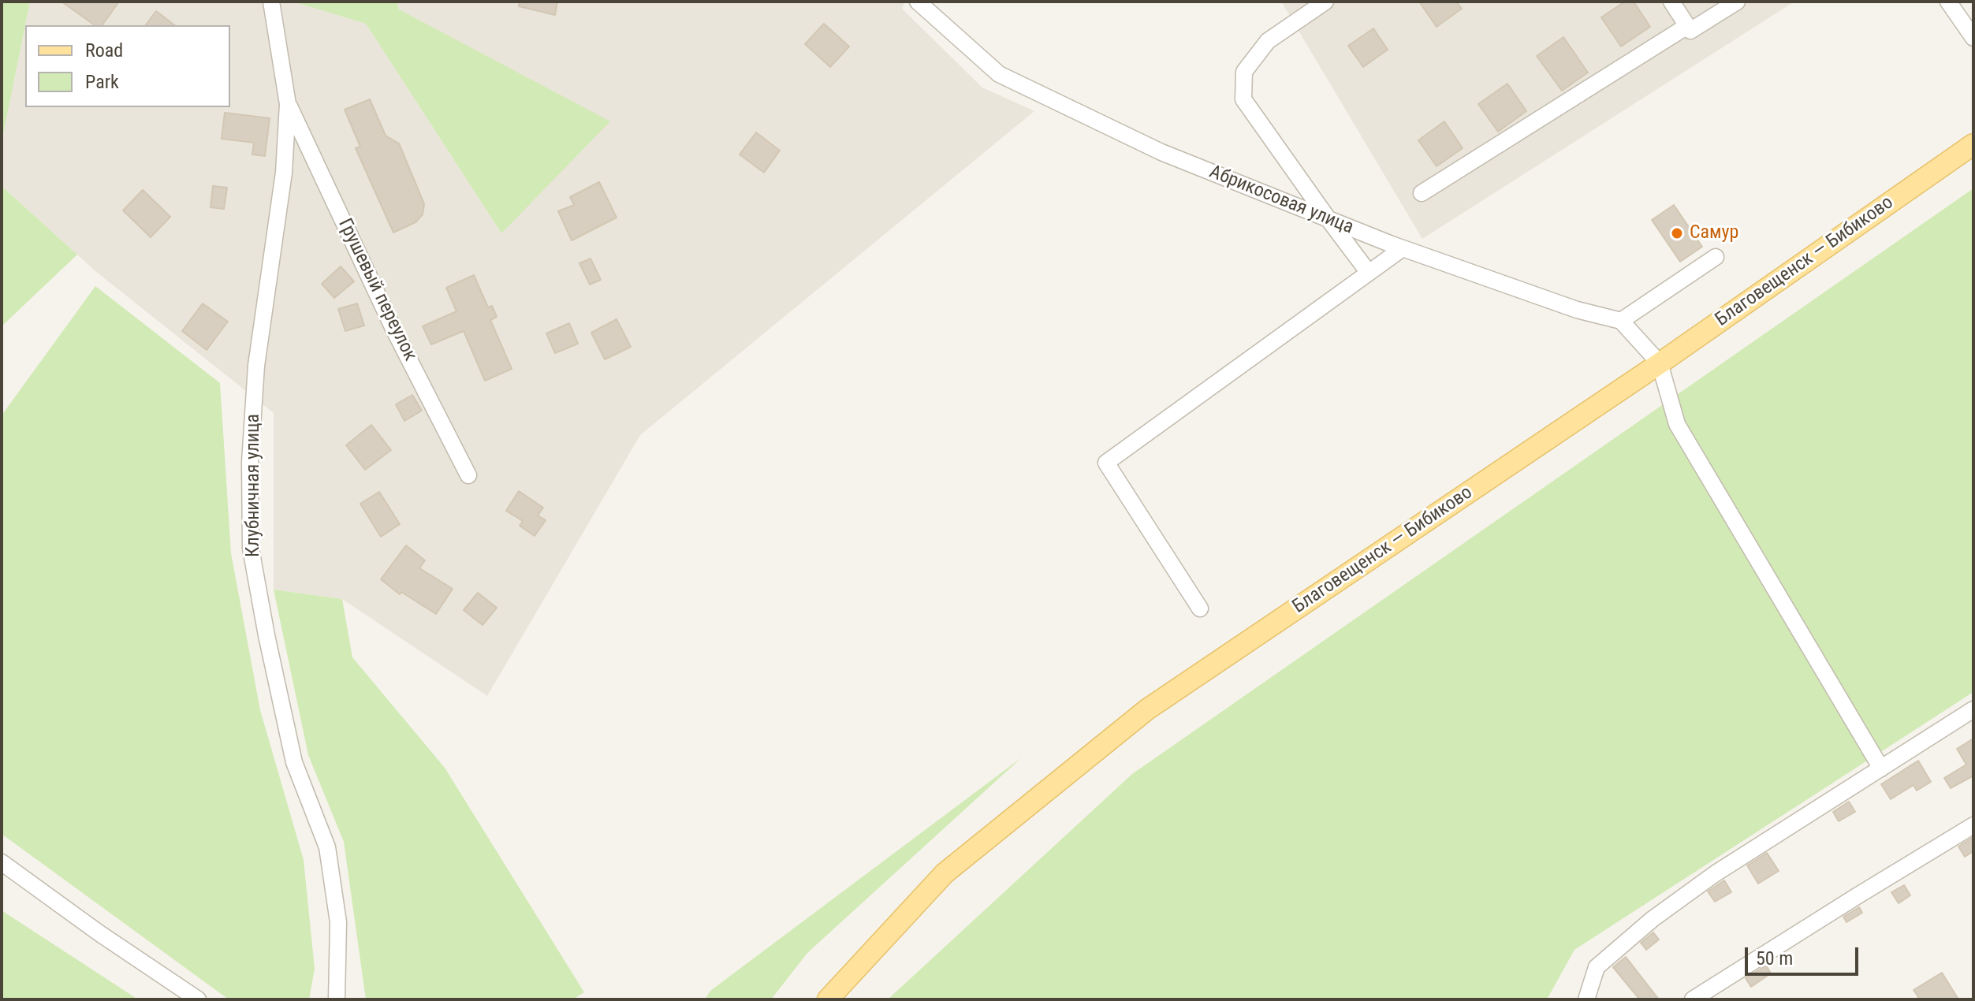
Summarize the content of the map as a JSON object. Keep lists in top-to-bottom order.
{
  "streets": {
    "main road": ["Благовещенск — Бибиково"],
    "street": ["Абрикосовая улица", "Грушевый переулок", "Клубничная улица"]
  },
  "crossings": [
    ["Грушевый переулок", "Клубничная улица"]
  ],
  "places": ["Самур"],
  "legend": ["Road", "Park"],
  "scale_bar": "50 m"
}
